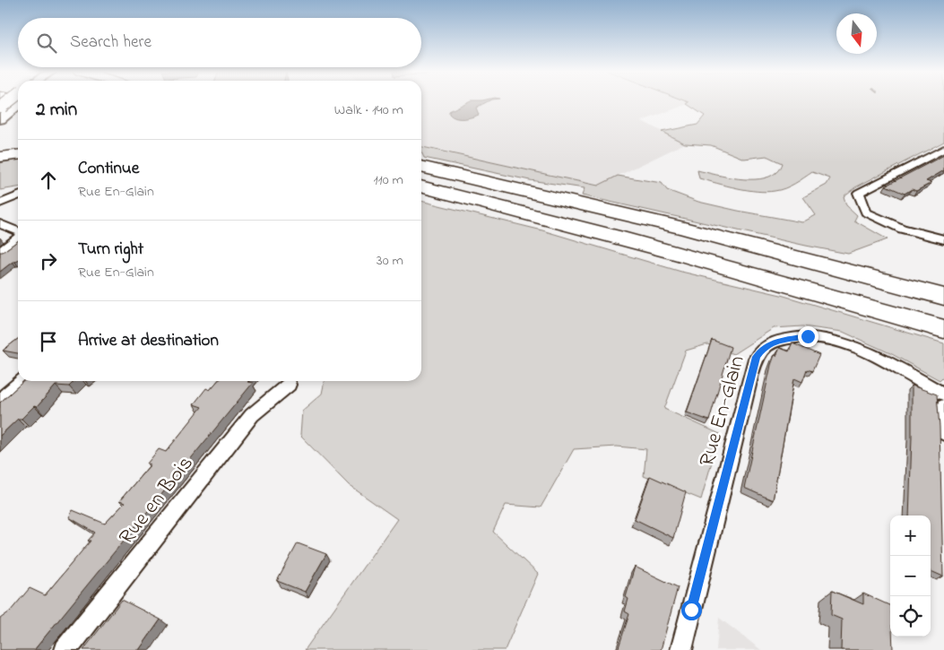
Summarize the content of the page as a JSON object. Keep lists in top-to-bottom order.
{
  "streets": {
    "street": ["Rue En-Glain", "Rue en Bois"]
  },
  "north": "bottom",
  "page": {
    "search": "Search here",
    "heading": ["2 min", "Walk · 140 m"],
    "list": [
      ["Continue", "Rue En-Glain", "110 m"],
      ["Turn right", "Rue En-Glain", "30 m"],
      "Arrive at destination"
    ],
    "map_buttons": ["+", "−"]
  }
}
